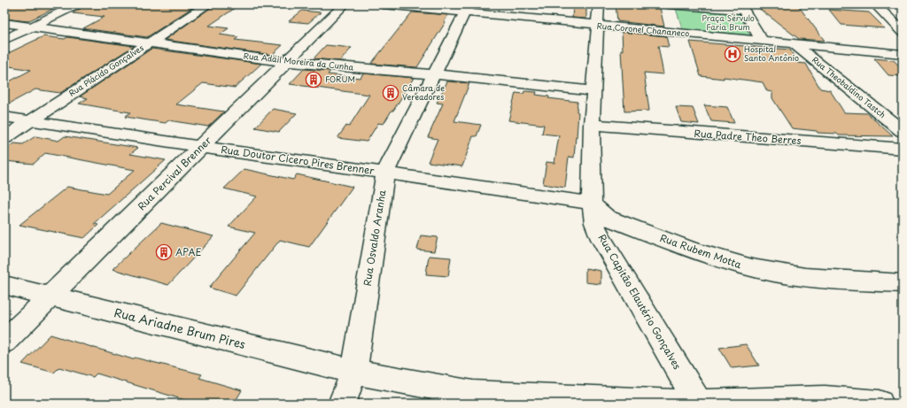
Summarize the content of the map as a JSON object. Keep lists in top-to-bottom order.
{
  "streets": {
    "street": [
      "Rua Coronel Chananeco",
      "Rua Adail Moreira da Cunha",
      "Rua Plácido Gonçalves",
      "Rua Theobaldino Tastch",
      "Rua Padre Theo Berres",
      "Rua Doutor Cícero Pires Brenner",
      "Rua Percival Brenner",
      "Rua Osvaldo Aranha",
      "Rua Rubem Motta",
      "Rua Capitão Elautério Gonçalves",
      "Rua Ariadne Brum Pires"
    ]
  },
  "crossings": [
    ["Rua Coronel Chananeco", "Rua Theobaldino Tastch"],
    ["Rua Coronel Chananeco", "Rua Osvaldo Aranha"],
    ["Rua Coronel Chananeco", "Rua Capitão Elautério Gonçalves"],
    ["Rua Adail Moreira da Cunha", "Rua Plácido Gonçalves"],
    ["Rua Adail Moreira da Cunha", "Rua Percival Brenner"],
    ["Rua Adail Moreira da Cunha", "Rua Osvaldo Aranha"],
    ["Rua Adail Moreira da Cunha", "Rua Capitão Elautério Gonçalves"],
    ["Rua Plácido Gonçalves", "Rua Doutor Cícero Pires Brenner"],
    ["Rua Padre Theo Berres", "Rua Capitão Elautério Gonçalves"],
    ["Rua Doutor Cícero Pires Brenner", "Rua Percival Brenner"],
    ["Rua Doutor Cícero Pires Brenner", "Rua Osvaldo Aranha"],
    ["Rua Doutor Cícero Pires Brenner", "Rua Rubem Motta"],
    ["Rua Doutor Cícero Pires Brenner", "Rua Capitão Elautério Gonçalves"],
    ["Rua Percival Brenner", "Rua Ariadne Brum Pires"],
    ["Rua Osvaldo Aranha", "Rua Ariadne Brum Pires"],
    ["Rua Rubem Motta", "Rua Capitão Elautério Gonçalves"],
    ["Rua Capitão Elautério Gonçalves", "Rua Ariadne Brum Pires"]
  ],
  "parks": ["Praça Sérvulo Faria Brum"],
  "places": {
    "hospital": ["Hospital Santo Antônio"],
    "building": ["FORUM", "Câmara de Vereadores", "APAE"]
  }
}
